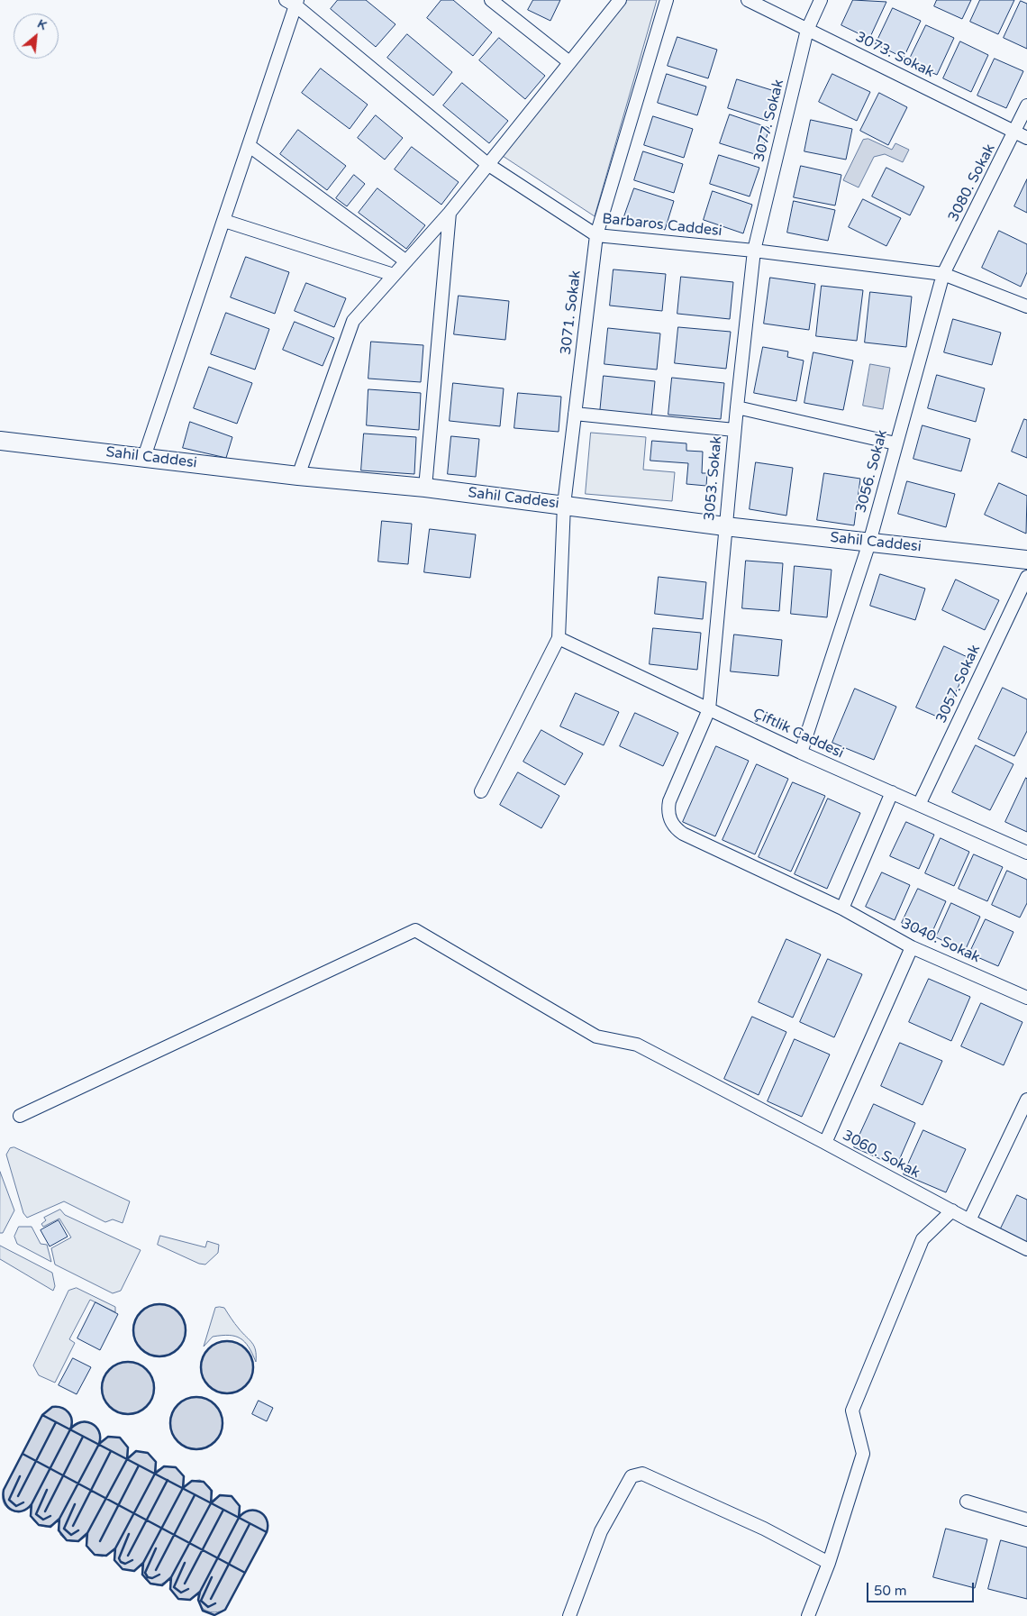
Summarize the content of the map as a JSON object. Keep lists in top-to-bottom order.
{
  "streets": {
    "street": [
      "3073. Sokak",
      "3077. Sokak",
      "3080. Sokak",
      "Barbaros Caddesi",
      "3071. Sokak",
      "Sahil Caddesi",
      "3056. Sokak",
      "3053. Sokak",
      "3057. Sokak",
      "Çiftlik Caddesi",
      "3040. Sokak",
      "3060. Sokak"
    ]
  },
  "crossings": [
    ["3073. Sokak", "3077. Sokak"],
    ["3073. Sokak", "3080. Sokak"],
    ["3077. Sokak", "Barbaros Caddesi"],
    ["3077. Sokak", "3053. Sokak"],
    ["3080. Sokak", "Barbaros Caddesi"],
    ["3080. Sokak", "3056. Sokak"],
    ["Barbaros Caddesi", "3071. Sokak"],
    ["Barbaros Caddesi", "3056. Sokak"],
    ["Barbaros Caddesi", "3053. Sokak"],
    ["3071. Sokak", "Sahil Caddesi"],
    ["3071. Sokak", "Çiftlik Caddesi"],
    ["Sahil Caddesi", "3056. Sokak"],
    ["Sahil Caddesi", "3053. Sokak"],
    ["3056. Sokak", "Çiftlik Caddesi"],
    ["3053. Sokak", "Çiftlik Caddesi"],
    ["3053. Sokak", "3040. Sokak"],
    ["3057. Sokak", "Çiftlik Caddesi"],
    ["3040. Sokak", "3060. Sokak"]
  ],
  "scale_bar": "50 m",
  "north": "top right"
}
